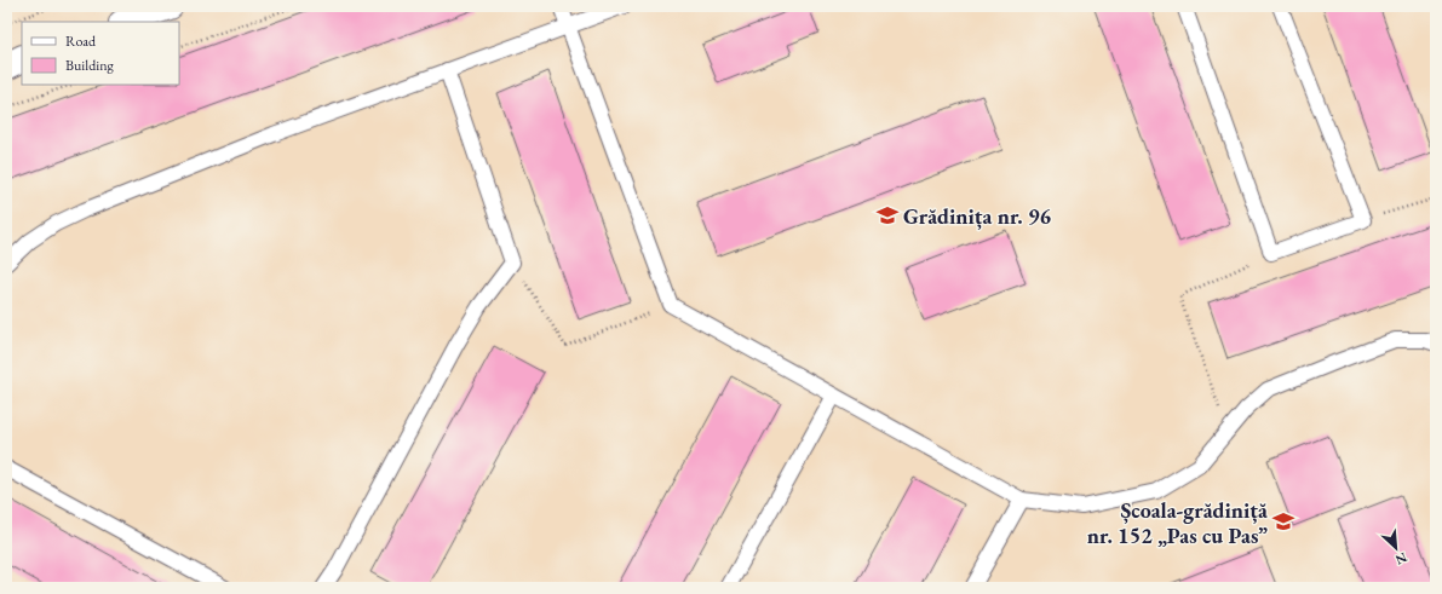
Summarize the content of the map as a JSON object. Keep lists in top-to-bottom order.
{
  "places": {
    "school or university": ["Grădinița nr. 96", "Școala-grădiniță nr. 152 „Pas cu Pas”"]
  },
  "legend": ["Road", "Building"],
  "north": "bottom right"
}
